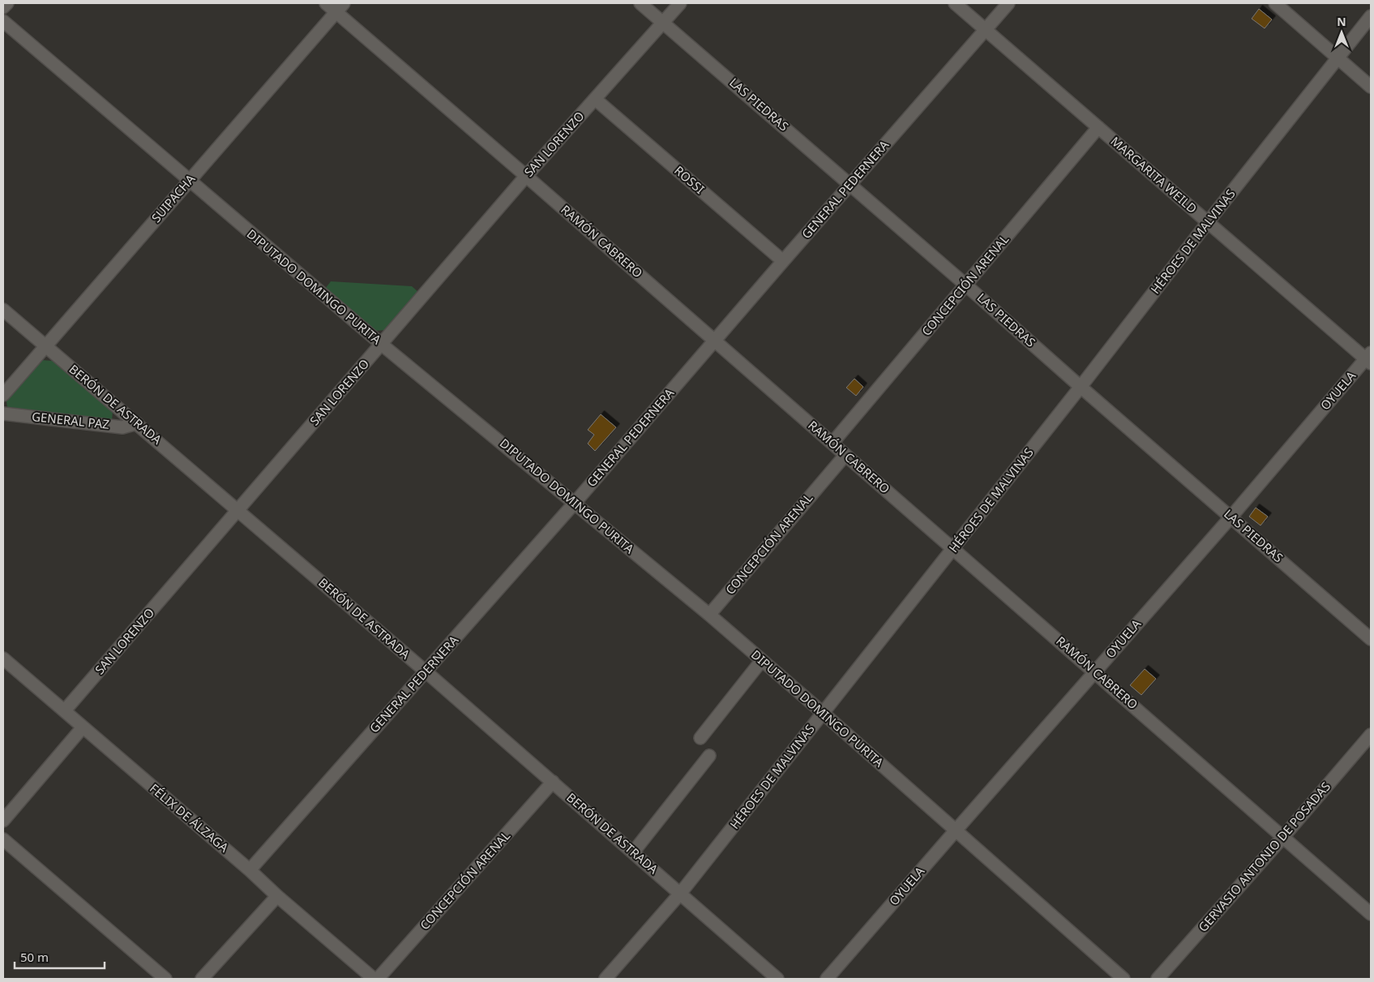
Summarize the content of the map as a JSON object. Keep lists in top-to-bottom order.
{
  "streets": {
    "street": [
      "LAS PIEDRAS",
      "SAN LORENZO",
      "MARGARITA WEILD",
      "ROSSI",
      "GENERAL PEDERNERA",
      "SUIPACHA",
      "RAMÓN CABRERO",
      "HÉROES DE MALVINAS",
      "CONCEPCIÓN ARENAL",
      "DIPUTADO DOMINGO PURITA",
      "OYUELA",
      "BERÓN DE ASTRADA",
      "GENERAL PAZ",
      "FÉLIX DE ÁLZAGA",
      "GERVASIO ANTONIO DE POSADAS"
    ]
  },
  "crossings": [
    ["LAS PIEDRAS", "SAN LORENZO"],
    ["LAS PIEDRAS", "GENERAL PEDERNERA"],
    ["LAS PIEDRAS", "HÉROES DE MALVINAS"],
    ["LAS PIEDRAS", "CONCEPCIÓN ARENAL"],
    ["LAS PIEDRAS", "OYUELA"],
    ["SAN LORENZO", "ROSSI"],
    ["SAN LORENZO", "RAMÓN CABRERO"],
    ["SAN LORENZO", "DIPUTADO DOMINGO PURITA"],
    ["SAN LORENZO", "BERÓN DE ASTRADA"],
    ["SAN LORENZO", "FÉLIX DE ÁLZAGA"],
    ["MARGARITA WEILD", "GENERAL PEDERNERA"],
    ["MARGARITA WEILD", "HÉROES DE MALVINAS"],
    ["MARGARITA WEILD", "CONCEPCIÓN ARENAL"],
    ["MARGARITA WEILD", "OYUELA"],
    ["ROSSI", "GENERAL PEDERNERA"],
    ["GENERAL PEDERNERA", "RAMÓN CABRERO"],
    ["GENERAL PEDERNERA", "DIPUTADO DOMINGO PURITA"],
    ["GENERAL PEDERNERA", "BERÓN DE ASTRADA"],
    ["GENERAL PEDERNERA", "FÉLIX DE ÁLZAGA"],
    ["SUIPACHA", "RAMÓN CABRERO"],
    ["SUIPACHA", "DIPUTADO DOMINGO PURITA"],
    ["SUIPACHA", "BERÓN DE ASTRADA"],
    ["RAMÓN CABRERO", "HÉROES DE MALVINAS"],
    ["RAMÓN CABRERO", "CONCEPCIÓN ARENAL"],
    ["RAMÓN CABRERO", "OYUELA"],
    ["RAMÓN CABRERO", "GERVASIO ANTONIO DE POSADAS"],
    ["HÉROES DE MALVINAS", "DIPUTADO DOMINGO PURITA"],
    ["HÉROES DE MALVINAS", "BERÓN DE ASTRADA"],
    ["CONCEPCIÓN ARENAL", "DIPUTADO DOMINGO PURITA"],
    ["CONCEPCIÓN ARENAL", "BERÓN DE ASTRADA"],
    ["DIPUTADO DOMINGO PURITA", "OYUELA"],
    ["BERÓN DE ASTRADA", "GENERAL PAZ"]
  ],
  "scale_bar": "50 m",
  "north": "top"
}
